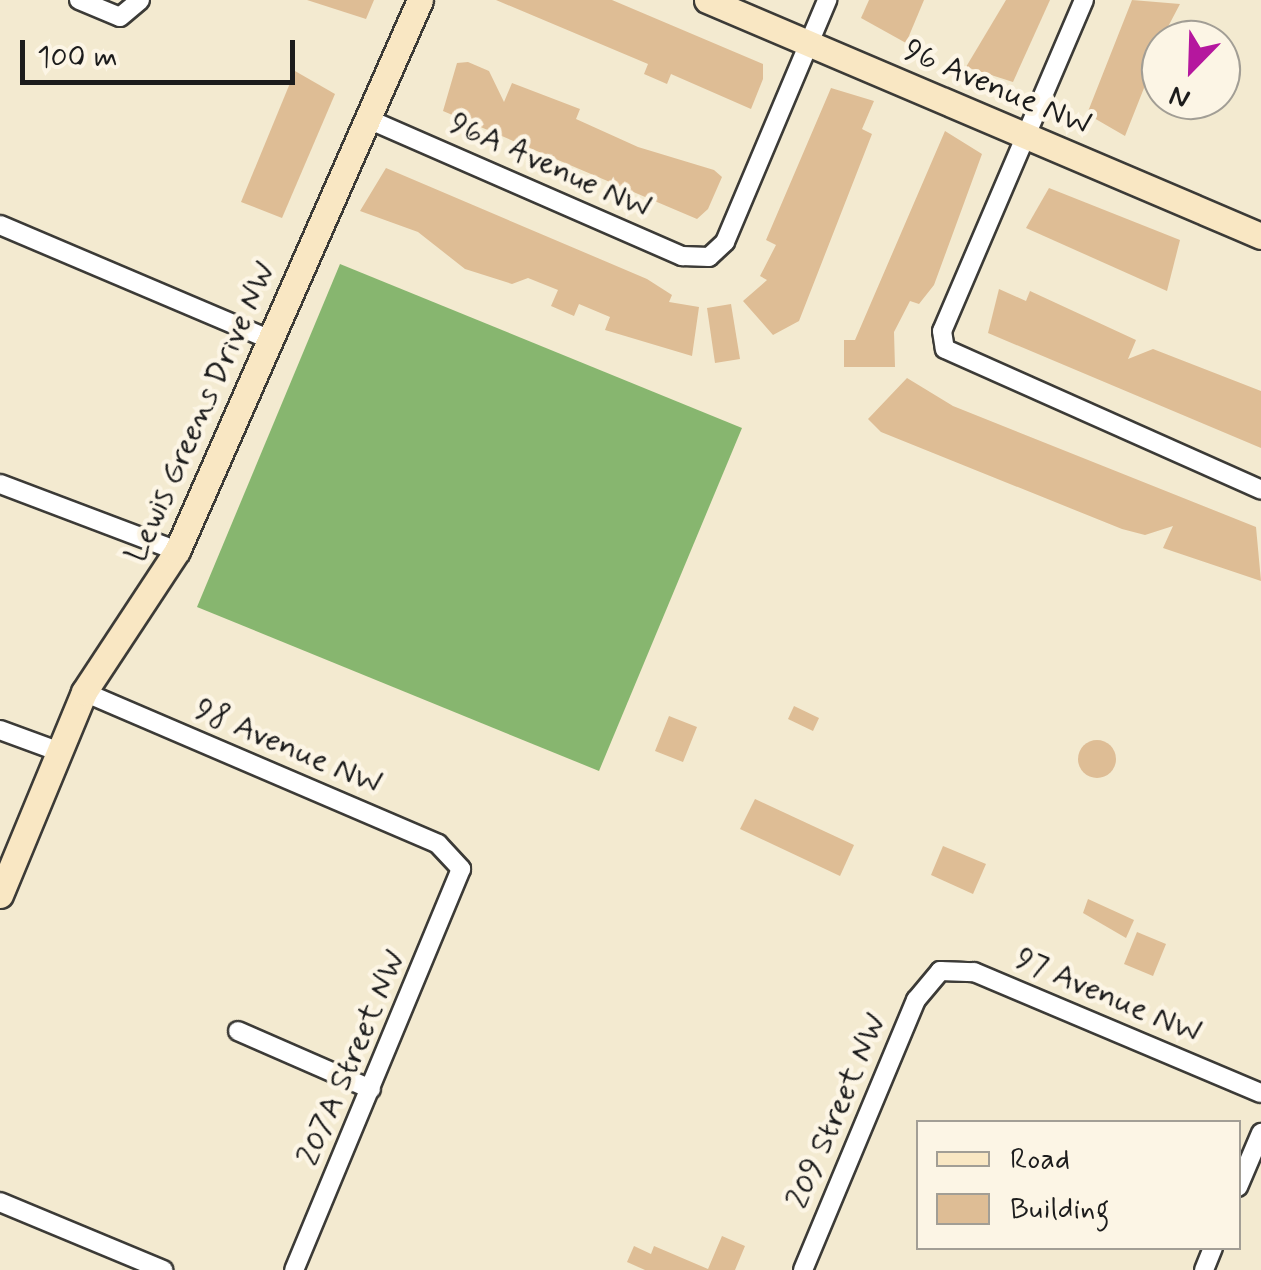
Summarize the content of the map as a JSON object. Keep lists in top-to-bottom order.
{
  "streets": {
    "street": [
      "96 Avenue NW",
      "96A Avenue NW",
      "Lewis Greens Drive NW",
      "98 Avenue NW",
      "97 Avenue NW",
      "207A Street NW",
      "209 Street NW"
    ]
  },
  "crossings": [
    ["96 Avenue NW", "96A Avenue NW"],
    ["96A Avenue NW", "Lewis Greens Drive NW"],
    ["Lewis Greens Drive NW", "98 Avenue NW"],
    ["98 Avenue NW", "207A Street NW"],
    ["97 Avenue NW", "209 Street NW"]
  ],
  "legend": ["Road", "Building"],
  "scale_bar": "100 m",
  "north": "bottom left"
}
